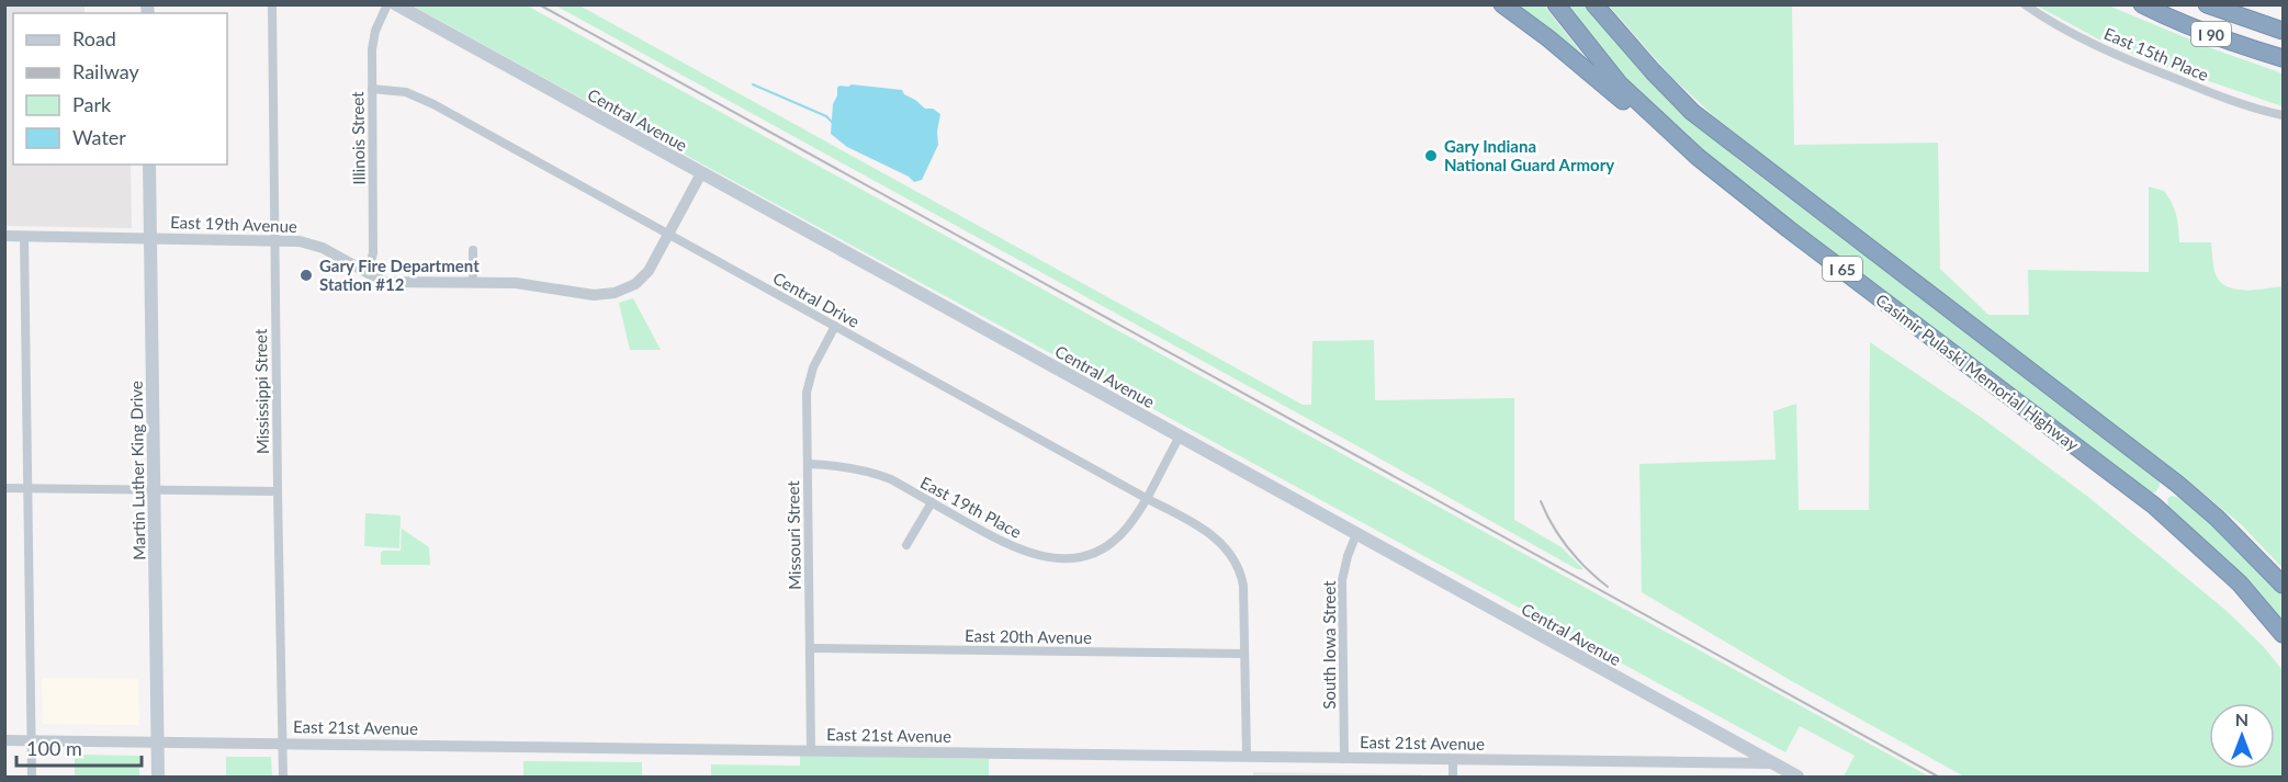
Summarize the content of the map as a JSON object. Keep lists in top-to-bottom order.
{
  "streets": {
    "highway": ["I 90", "I 65", "Casimir Pulaski Memorial Highway"],
    "main road": ["Central Avenue", "Martin Luther King Drive"],
    "street": [
      "East 15th Place",
      "Illinois Street",
      "East 19th Avenue",
      "Central Drive",
      "Mississippi Street",
      "East 19th Place",
      "Missouri Street",
      "East 20th Avenue",
      "South Iowa Street",
      "East 21st Avenue"
    ]
  },
  "crossings": [
    ["Central Avenue", "East 19th Avenue"],
    ["Central Avenue", "East 19th Place"],
    ["Central Avenue", "South Iowa Street"],
    ["Central Avenue", "East 21st Avenue"],
    ["Illinois Street", "East 19th Avenue"],
    ["Illinois Street", "Central Drive"],
    ["East 19th Avenue", "Central Drive"],
    ["East 19th Avenue", "Mississippi Street"],
    ["East 19th Avenue", "Martin Luther King Drive"],
    ["Central Drive", "East 19th Place"],
    ["Central Drive", "Missouri Street"],
    ["Central Drive", "East 20th Avenue"],
    ["Mississippi Street", "East 21st Avenue"],
    ["Martin Luther King Drive", "East 21st Avenue"],
    ["East 19th Place", "Missouri Street"],
    ["Missouri Street", "East 20th Avenue"],
    ["Missouri Street", "East 21st Avenue"],
    ["South Iowa Street", "East 21st Avenue"]
  ],
  "places": ["Gary Indiana National Guard Armory", "Gary Fire Department Station #12"],
  "legend": [
    "Road",
    "Railway",
    "Park",
    "Water"
  ],
  "scale_bar": "100 m",
  "north": "top"
}
